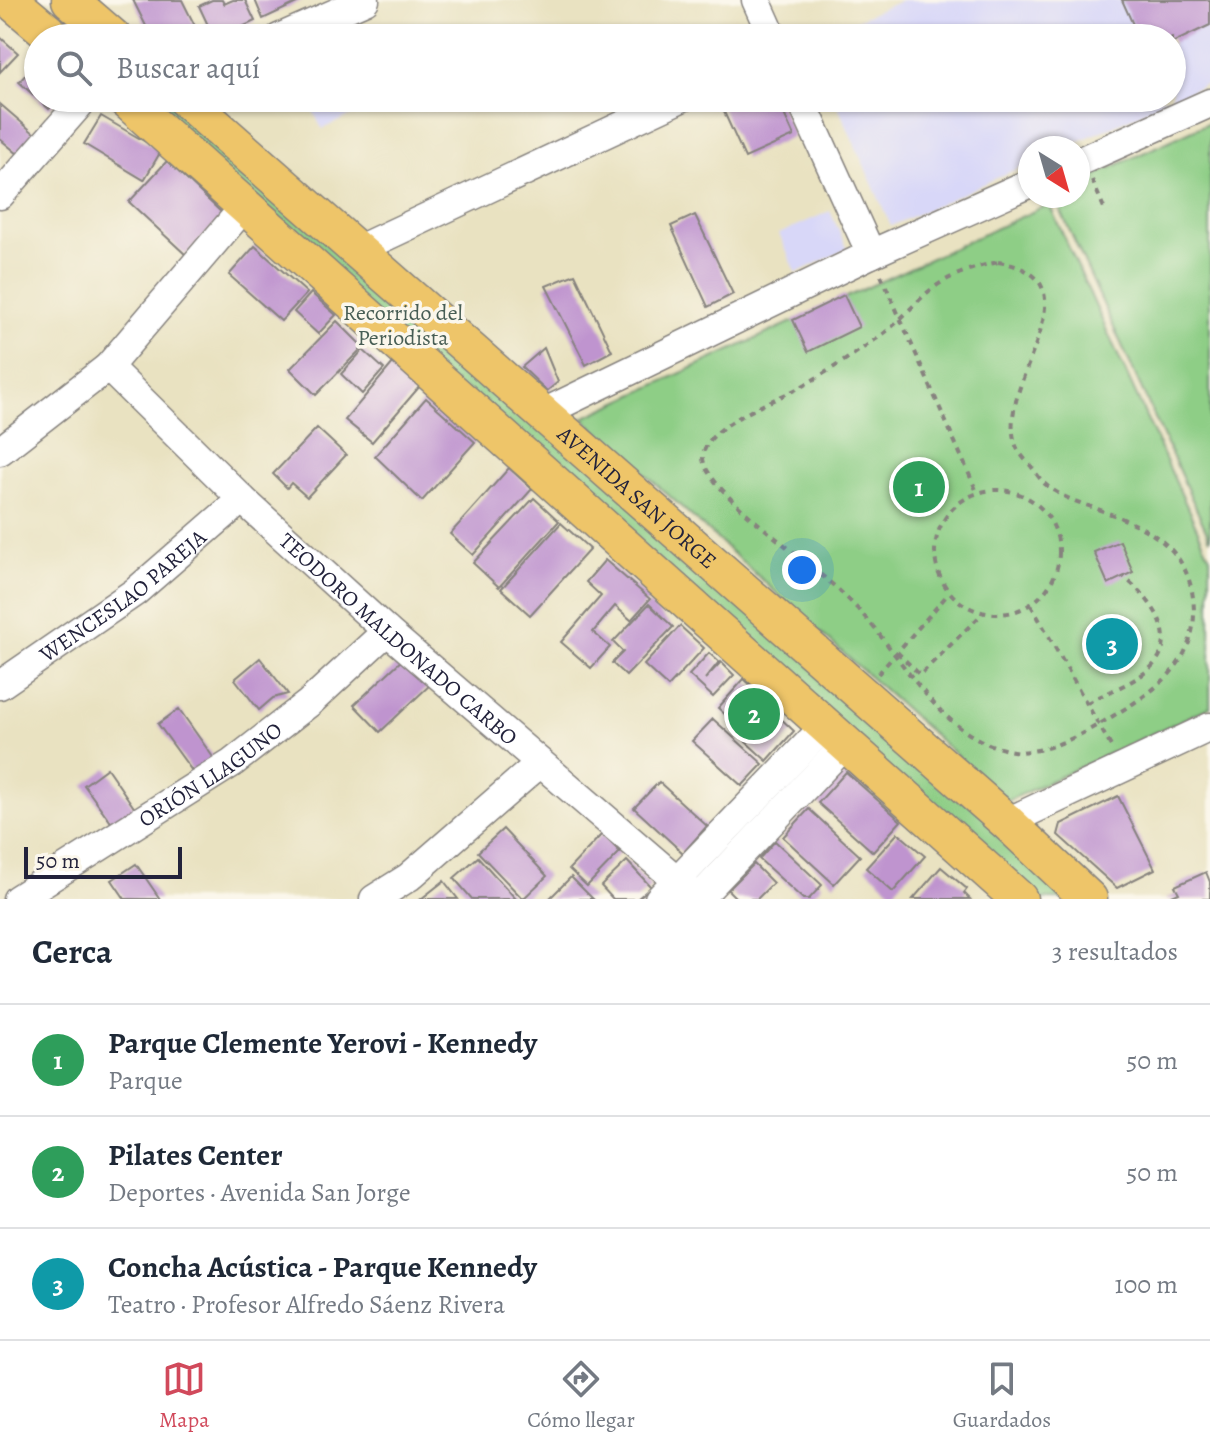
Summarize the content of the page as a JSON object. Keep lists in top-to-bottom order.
{
  "streets": {
    "main road": ["AVENIDA SAN JORGE"],
    "street": ["WENCESLAO PAREJA", "TEODORO MALDONADO CARBO", "ORIÓN LLAGUNO"]
  },
  "crossings": [
    ["WENCESLAO PAREJA", "TEODORO MALDONADO CARBO"],
    ["TEODORO MALDONADO CARBO", "ORIÓN LLAGUNO"]
  ],
  "parks": ["Recorrido del Periodista"],
  "scale_bar": "50 m",
  "north": "bottom right",
  "page": {
    "search": "Buscar aquí",
    "pins": ["1", "3", "2"],
    "scale": "50 m",
    "heading": ["Cerca", "3 resultados"],
    "list": [
      {
        "mark": "1",
        "name": "Parque Clemente Yerovi - Kennedy",
        "note": "Parque",
        "value": "50 m"
      },
      {
        "mark": "2",
        "name": "Pilates Center",
        "note": "Deportes · Avenida San Jorge",
        "value": "50 m"
      },
      {
        "mark": "3",
        "name": "Concha Acústica - Parque Kennedy",
        "note": "Teatro · Profesor Alfredo Sáenz Rivera",
        "value": "100 m"
      }
    ],
    "nav": ["Mapa", "Cómo llegar", "Guardados"]
  }
}
